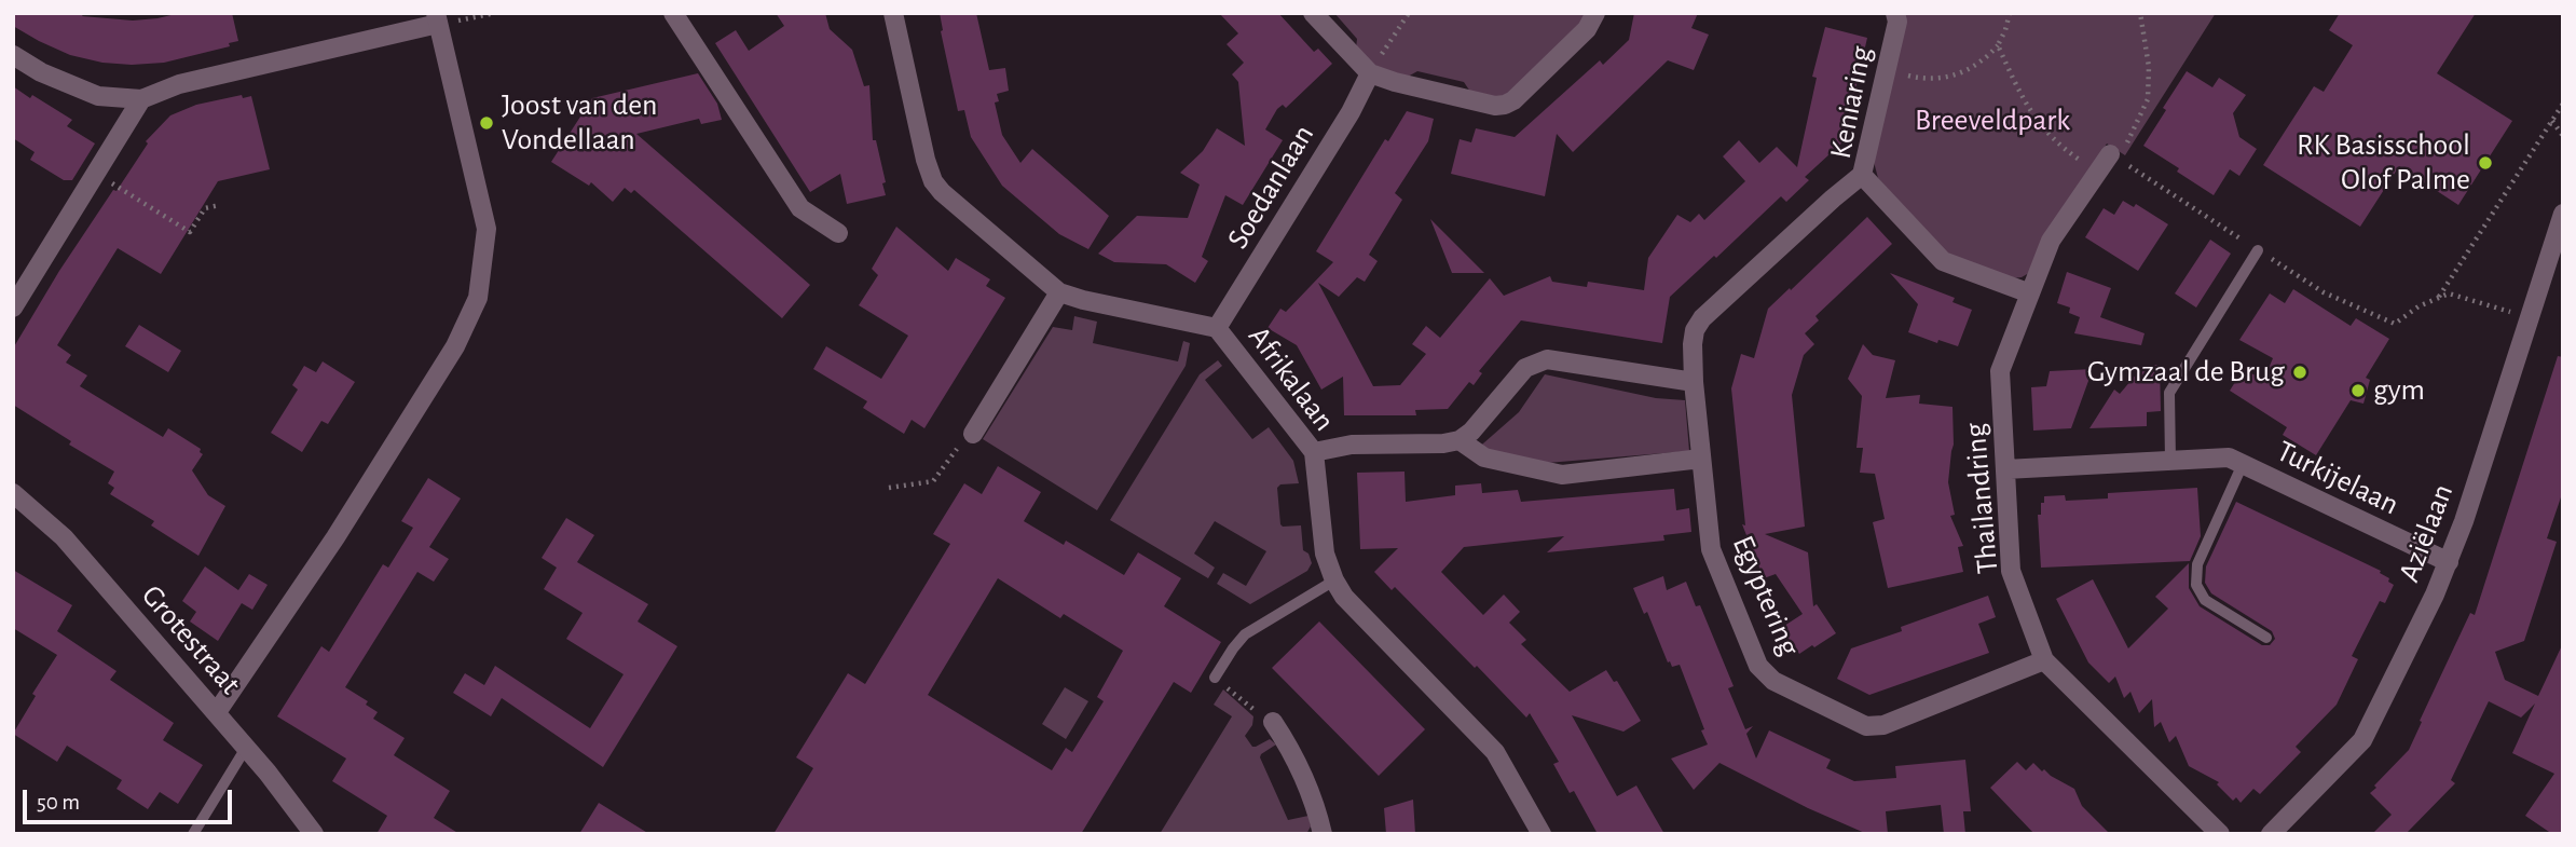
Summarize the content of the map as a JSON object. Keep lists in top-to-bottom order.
{
  "streets": {
    "street": [
      "Keniaring",
      "Soedanlaan",
      "Afrikalaan",
      "Turkijelaan",
      "Thailandring",
      "Aziëlaan",
      "Egyptering",
      "Grotestraat"
    ]
  },
  "crossings": [
    ["Keniaring", "Thailandring"],
    ["Keniaring", "Egyptering"],
    ["Soedanlaan", "Afrikalaan"],
    ["Turkijelaan", "Thailandring"],
    ["Turkijelaan", "Aziëlaan"],
    ["Thailandring", "Egyptering"]
  ],
  "parks": ["Breeveldpark"],
  "places": [
    "Joost van den Vondellaan",
    "RK Basisschool Olof Palme",
    "Gymzaal de Brug",
    "gym"
  ],
  "scale_bar": "50 m"
}
